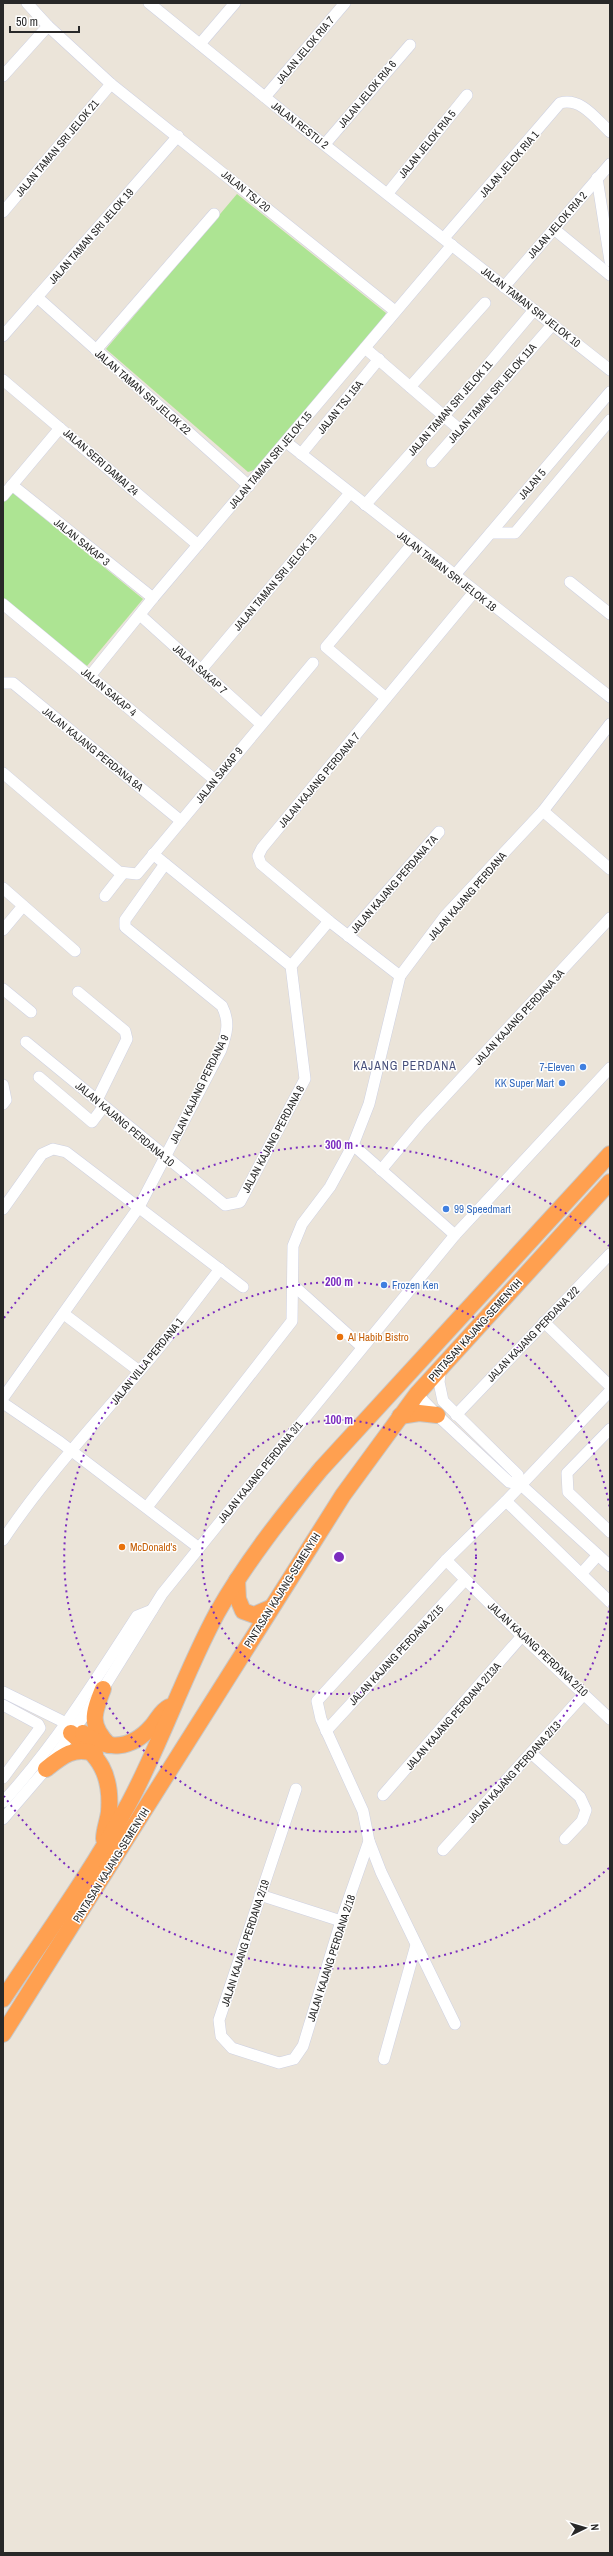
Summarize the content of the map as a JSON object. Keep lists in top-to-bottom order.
{
  "streets": {
    "highway": ["PINTASAN KAJANG-SEMENYIH"],
    "street": [
      "JALAN JELOK RIA 7",
      "JALAN JELOK RIA 6",
      "JALAN RESTU 2",
      "JALAN JELOK RIA 5",
      "JALAN TAMAN SRI JELOK 21",
      "JALAN JELOK RIA 1",
      "JALAN TSJ 20",
      "JALAN JELOK RIA 2",
      "JALAN TAMAN SRI JELOK 19",
      "JALAN TAMAN SRI JELOK 10",
      "JALAN TAMAN SRI JELOK 22",
      "JALAN TAMAN SRI JELOK 11A",
      "JALAN TSJ 15A",
      "JALAN TAMAN SRI JELOK 11",
      "JALAN TAMAN SRI JELOK 15",
      "JALAN SERI DAMAI 24",
      "JALAN 5",
      "JALAN SAKAP 3",
      "JALAN TAMAN SRI JELOK 18",
      "JALAN TAMAN SRI JELOK 13",
      "JALAN SAKAP 7",
      "JALAN SAKAP 4",
      "JALAN KAJANG PERDANA 8A",
      "JALAN SAKAP 9",
      "JALAN KAJANG PERDANA 7",
      "JALAN KAJANG PERDANA 7A",
      "JALAN KAJANG PERDANA",
      "JALAN KAJANG PERDANA 3A",
      "JALAN KAJANG PERDANA 9",
      "JALAN KAJANG PERDANA 10",
      "JALAN KAJANG PERDANA 8",
      "JALAN KAJANG PERDANA 2/2",
      "JALAN VILLA PERDANA 1",
      "JALAN KAJANG PERDANA 3/1",
      "JALAN KAJANG PERDANA 2/10",
      "JALAN KAJANG PERDANA 2/15",
      "JALAN KAJANG PERDANA 2/13A",
      "JALAN KAJANG PERDANA 2/13",
      "JALAN KAJANG PERDANA 2/19",
      "JALAN KAJANG PERDANA 2/18"
    ]
  },
  "crossings": [
    ["JALAN JELOK RIA 7", "JALAN RESTU 2"],
    ["JALAN JELOK RIA 6", "JALAN RESTU 2"],
    ["JALAN RESTU 2", "JALAN JELOK RIA 5"],
    ["JALAN RESTU 2", "JALAN JELOK RIA 1"],
    ["JALAN RESTU 2", "JALAN TAMAN SRI JELOK 10"],
    ["JALAN RESTU 2", "JALAN TAMAN SRI JELOK 15"],
    ["JALAN TAMAN SRI JELOK 21", "JALAN TSJ 20"],
    ["JALAN JELOK RIA 1", "JALAN TAMAN SRI JELOK 10"],
    ["JALAN JELOK RIA 1", "JALAN TAMAN SRI JELOK 15"],
    ["JALAN TSJ 20", "JALAN TAMAN SRI JELOK 19"],
    ["JALAN TSJ 20", "JALAN TAMAN SRI JELOK 15"],
    ["JALAN JELOK RIA 2", "JALAN TAMAN SRI JELOK 10"],
    ["JALAN TAMAN SRI JELOK 19", "JALAN TAMAN SRI JELOK 22"],
    ["JALAN TAMAN SRI JELOK 10", "JALAN TAMAN SRI JELOK 11A"],
    ["JALAN TAMAN SRI JELOK 10", "JALAN TAMAN SRI JELOK 11"],
    ["JALAN TAMAN SRI JELOK 10", "JALAN TAMAN SRI JELOK 15"],
    ["JALAN TAMAN SRI JELOK 22", "JALAN TAMAN SRI JELOK 15"],
    ["JALAN TSJ 15A", "JALAN TAMAN SRI JELOK 18"],
    ["JALAN TAMAN SRI JELOK 11", "JALAN TAMAN SRI JELOK 18"],
    ["JALAN TAMAN SRI JELOK 15", "JALAN SERI DAMAI 24"],
    ["JALAN TAMAN SRI JELOK 15", "JALAN SAKAP 3"],
    ["JALAN TAMAN SRI JELOK 15", "JALAN TAMAN SRI JELOK 18"],
    ["JALAN TAMAN SRI JELOK 15", "JALAN SAKAP 7"],
    ["JALAN TAMAN SRI JELOK 15", "JALAN SAKAP 4"],
    ["JALAN 5", "JALAN TAMAN SRI JELOK 18"],
    ["JALAN TAMAN SRI JELOK 18", "JALAN TAMAN SRI JELOK 13"],
    ["JALAN TAMAN SRI JELOK 18", "JALAN KAJANG PERDANA 7"],
    ["JALAN TAMAN SRI JELOK 13", "JALAN SAKAP 7"],
    ["JALAN SAKAP 7", "JALAN SAKAP 9"],
    ["JALAN SAKAP 4", "JALAN SAKAP 9"],
    ["JALAN KAJANG PERDANA 8A", "JALAN SAKAP 9"],
    ["JALAN KAJANG PERDANA 9", "JALAN KAJANG PERDANA 10"],
    ["JALAN KAJANG PERDANA 10", "JALAN KAJANG PERDANA 8"],
    ["JALAN KAJANG PERDANA 2/10", "JALAN KAJANG PERDANA 2/15"],
    ["JALAN KAJANG PERDANA 2/10", "JALAN KAJANG PERDANA 2/13A"],
    ["JALAN KAJANG PERDANA 2/10", "JALAN KAJANG PERDANA 2/13"],
    ["JALAN KAJANG PERDANA 2/19", "JALAN KAJANG PERDANA 2/18"]
  ],
  "districts": ["KAJANG PERDANA"],
  "places": [
    "7-Eleven",
    "KK Super Mart",
    "99 Speedmart",
    "Frozen Ken",
    "Al Habib Bistro",
    "McDonald's"
  ],
  "scale_bar": "50 m",
  "north": "right",
  "rings": ["300 m", "200 m", "100 m"]
}
